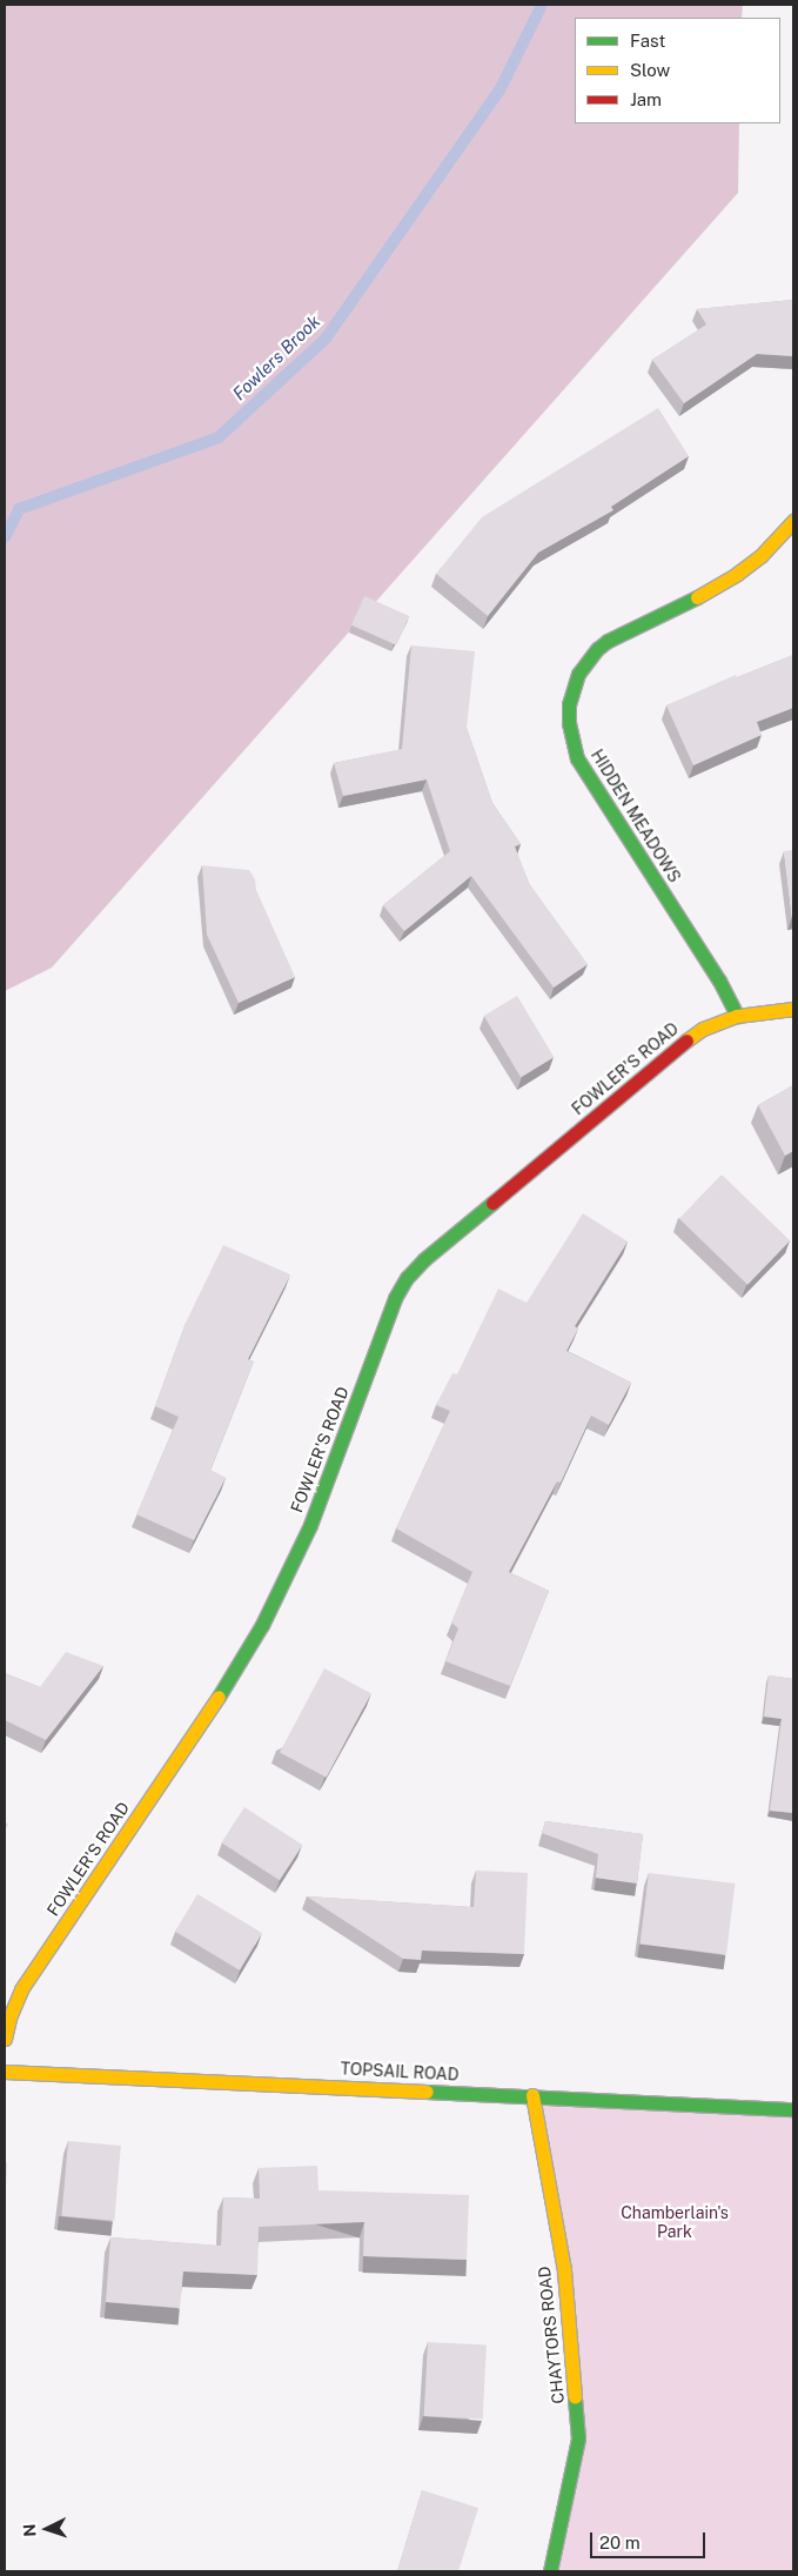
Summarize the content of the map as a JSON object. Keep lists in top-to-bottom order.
{
  "streets": {
    "street": [
      "HIDDEN MEADOWS",
      "FOWLER'S ROAD",
      "TOPSAIL ROAD",
      "CHAYTORS ROAD"
    ]
  },
  "crossings": [
    ["HIDDEN MEADOWS", "FOWLER'S ROAD"],
    ["TOPSAIL ROAD", "CHAYTORS ROAD"]
  ],
  "water": ["Fowlers Brook"],
  "parks": ["Chamberlain's Park"],
  "legend": ["Fast", "Slow", "Jam"],
  "scale_bar": "20 m",
  "north": "left"
}
